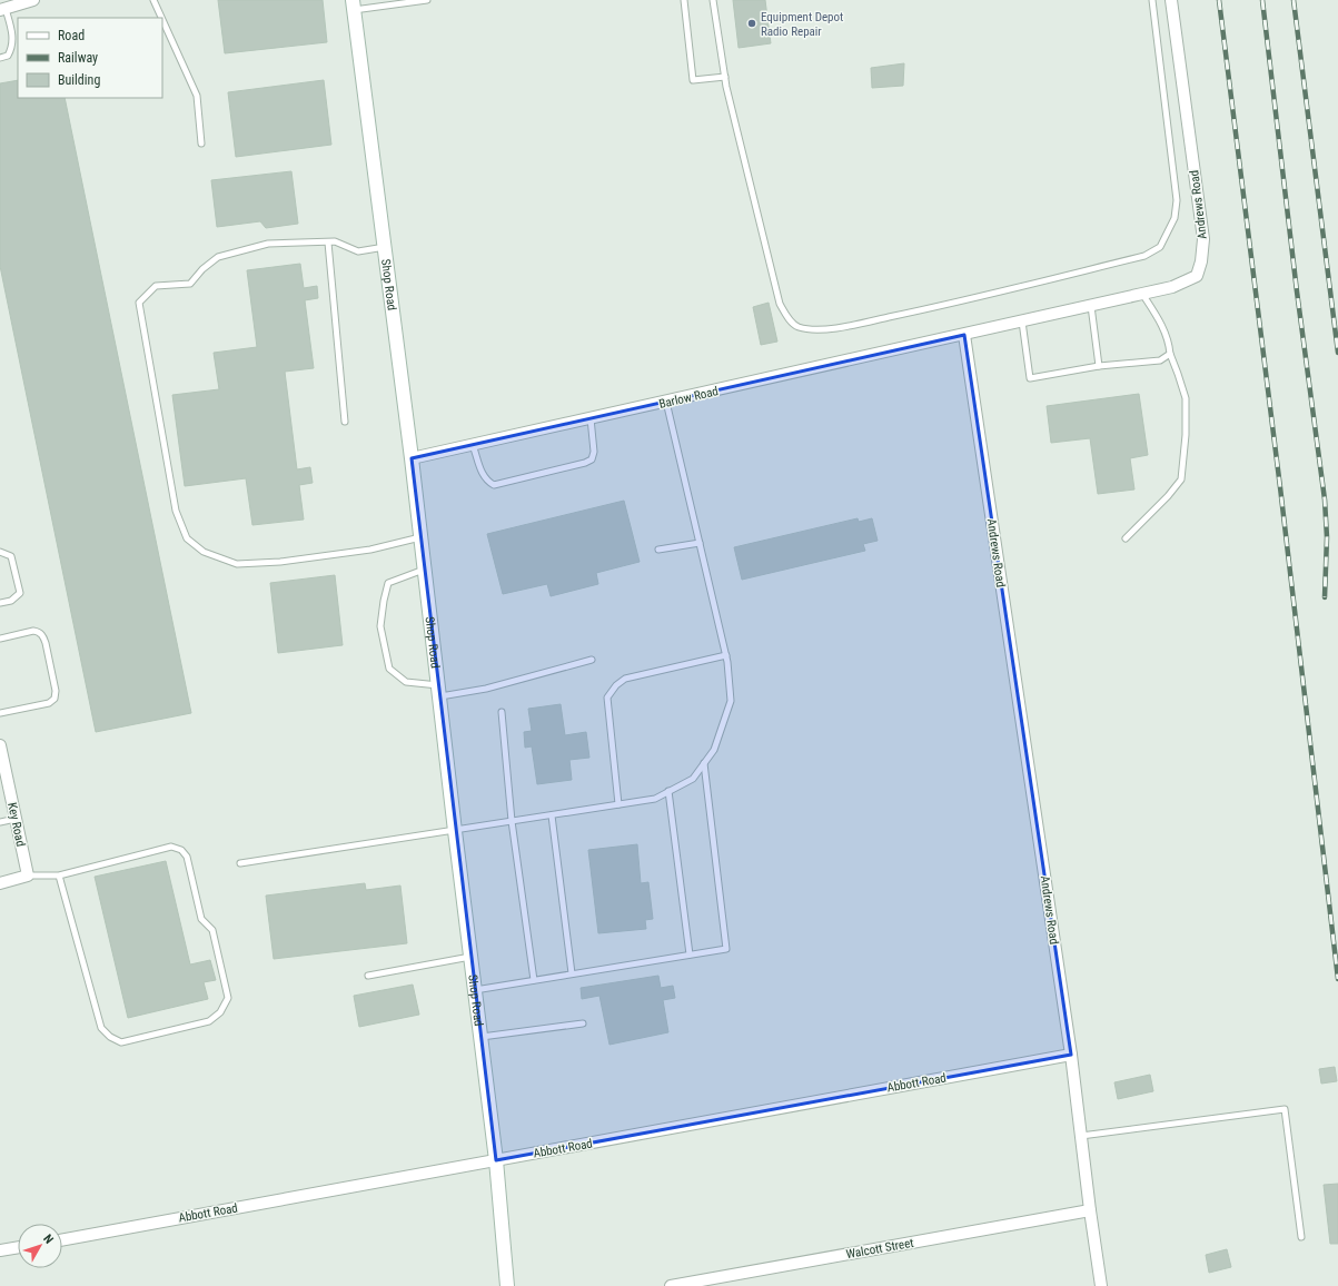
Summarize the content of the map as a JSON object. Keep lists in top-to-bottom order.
{
  "streets": {
    "street": [
      "Andrews Road",
      "Shop Road",
      "Barlow Road",
      "Key Road",
      "Abbott Road",
      "Walcott Street"
    ]
  },
  "crossings": [
    ["Andrews Road", "Barlow Road"],
    ["Andrews Road", "Abbott Road"],
    ["Andrews Road", "Walcott Street"],
    ["Shop Road", "Barlow Road"],
    ["Shop Road", "Abbott Road"]
  ],
  "places": ["Equipment Depot Radio Repair"],
  "legend": ["Road", "Railway", "Building"],
  "north": "top right"
}
